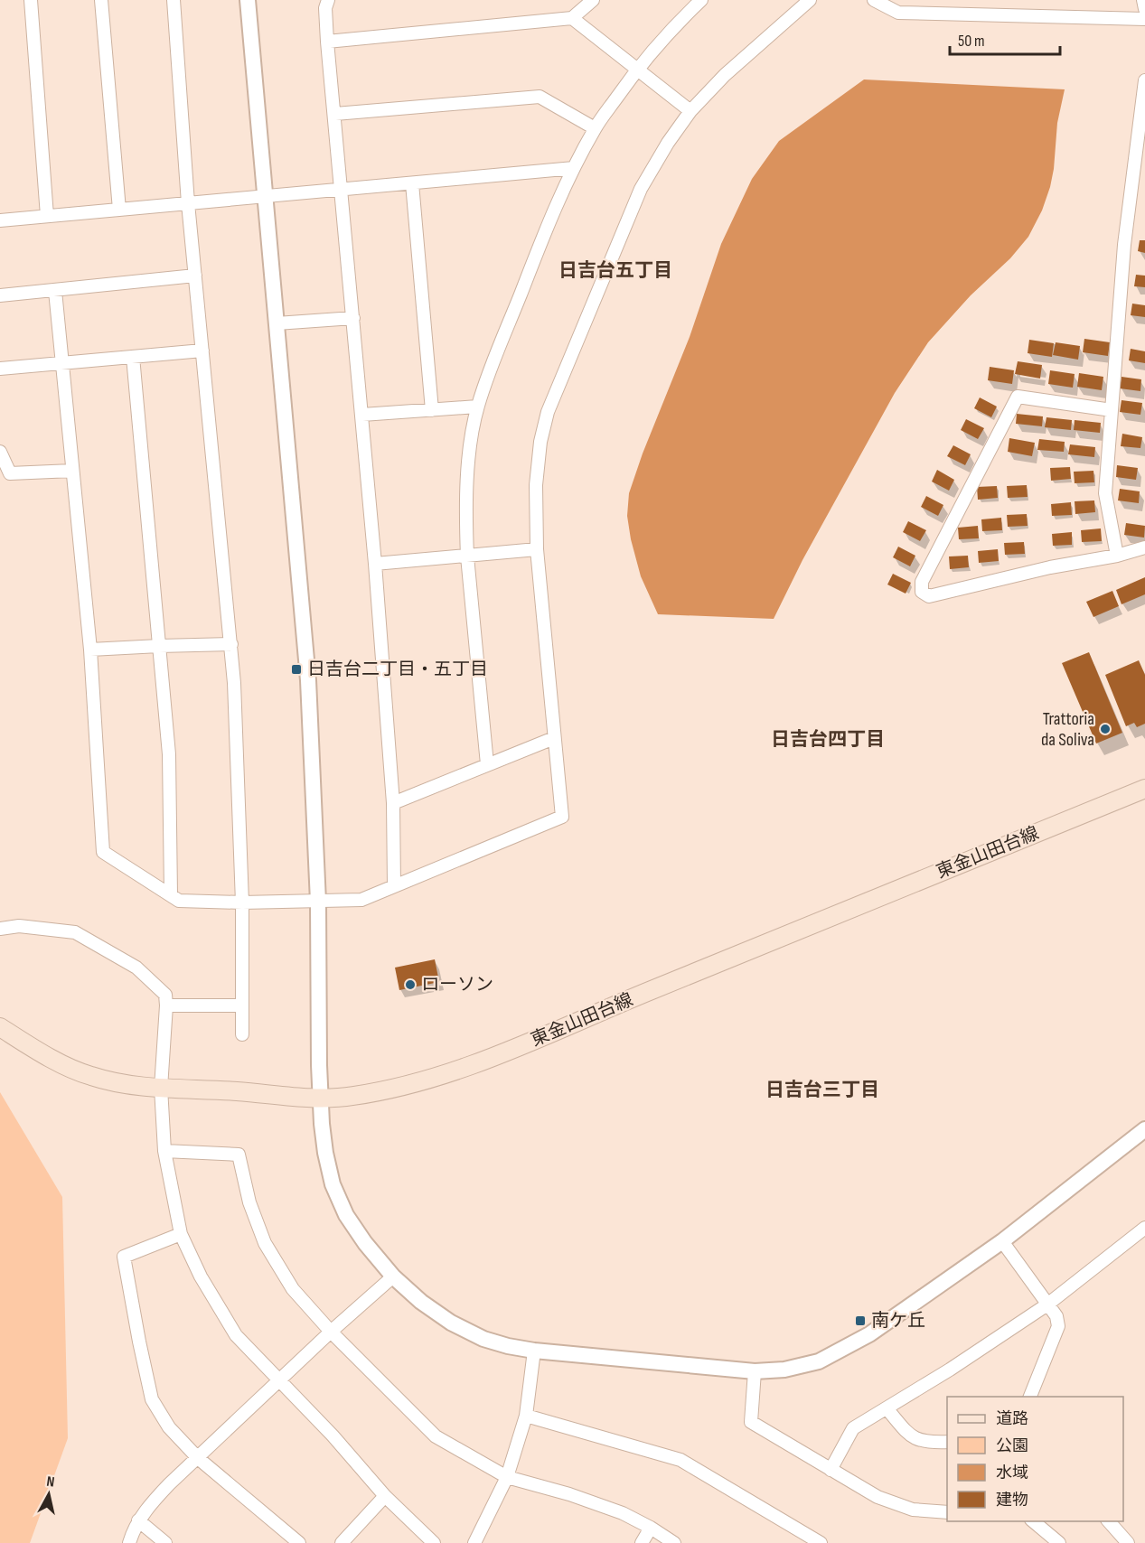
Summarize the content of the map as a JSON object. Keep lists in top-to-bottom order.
{
  "streets": {
    "main road": ["東金山田台線"]
  },
  "districts": ["日吉台五丁目", "日吉台四丁目", "日吉台三丁目"],
  "places": {
    "transit": ["日吉台二丁目・五丁目", "南ケ丘"],
    "other": ["Trattoria da Soliva", "ローソン"]
  },
  "legend": [
    "道路",
    "公園",
    "水域",
    "建物"
  ],
  "scale_bar": "50 m",
  "north": "top"
}
